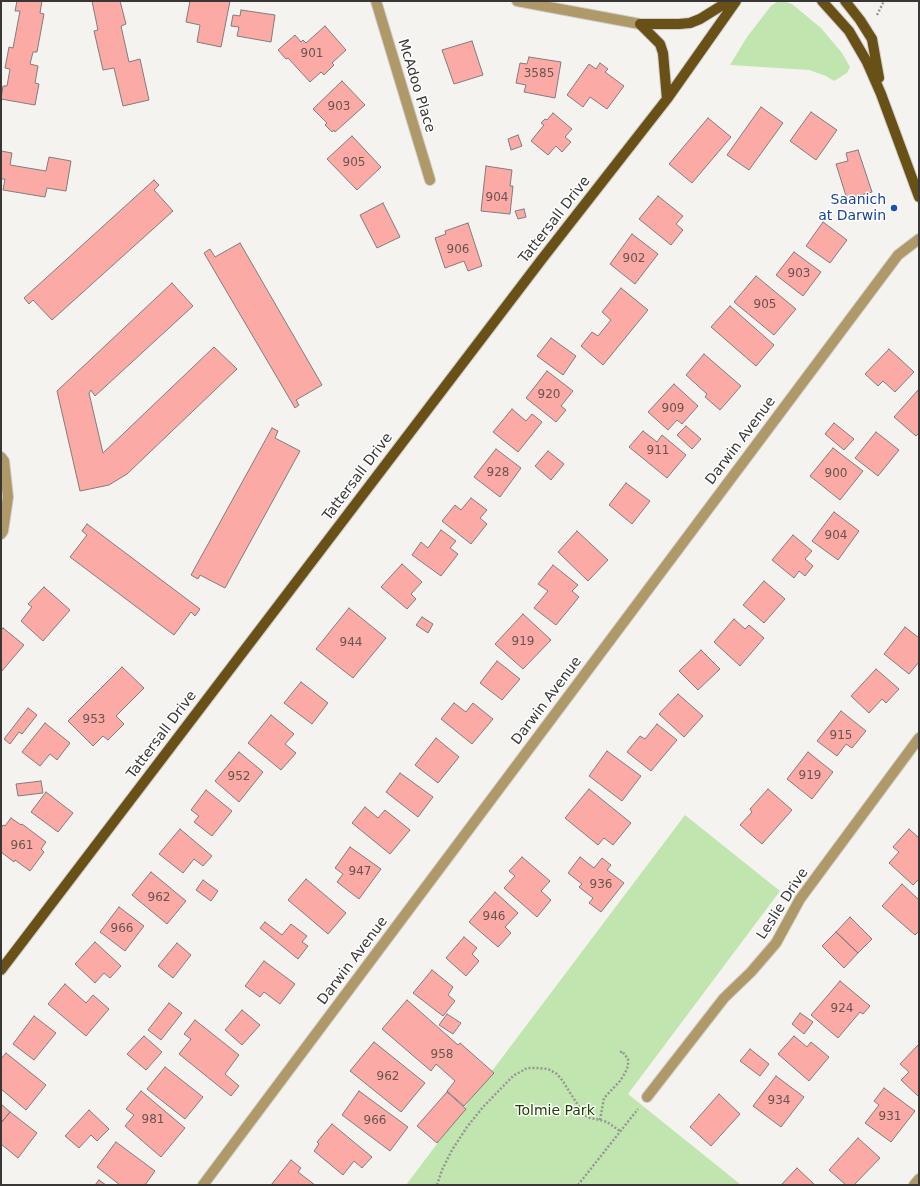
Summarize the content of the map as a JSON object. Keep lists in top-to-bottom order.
{
  "streets": {
    "main road": ["Tattersall Drive"],
    "street": ["McAdoo Place", "Darwin Avenue", "Leslie Drive"]
  },
  "parks": ["Tolmie Park"],
  "places": ["Saanich at Darwin"],
  "house_numbers": [
    "901",
    "3585",
    "903",
    "905",
    "904",
    "906",
    "902",
    "903",
    "905",
    "920",
    "909",
    "911",
    "928",
    "900",
    "904",
    "919",
    "944",
    "953",
    "915",
    "919",
    "952",
    "961",
    "947",
    "936",
    "962",
    "946",
    "966",
    "924",
    "958",
    "962",
    "934",
    "931",
    "981",
    "966"
  ]
}
